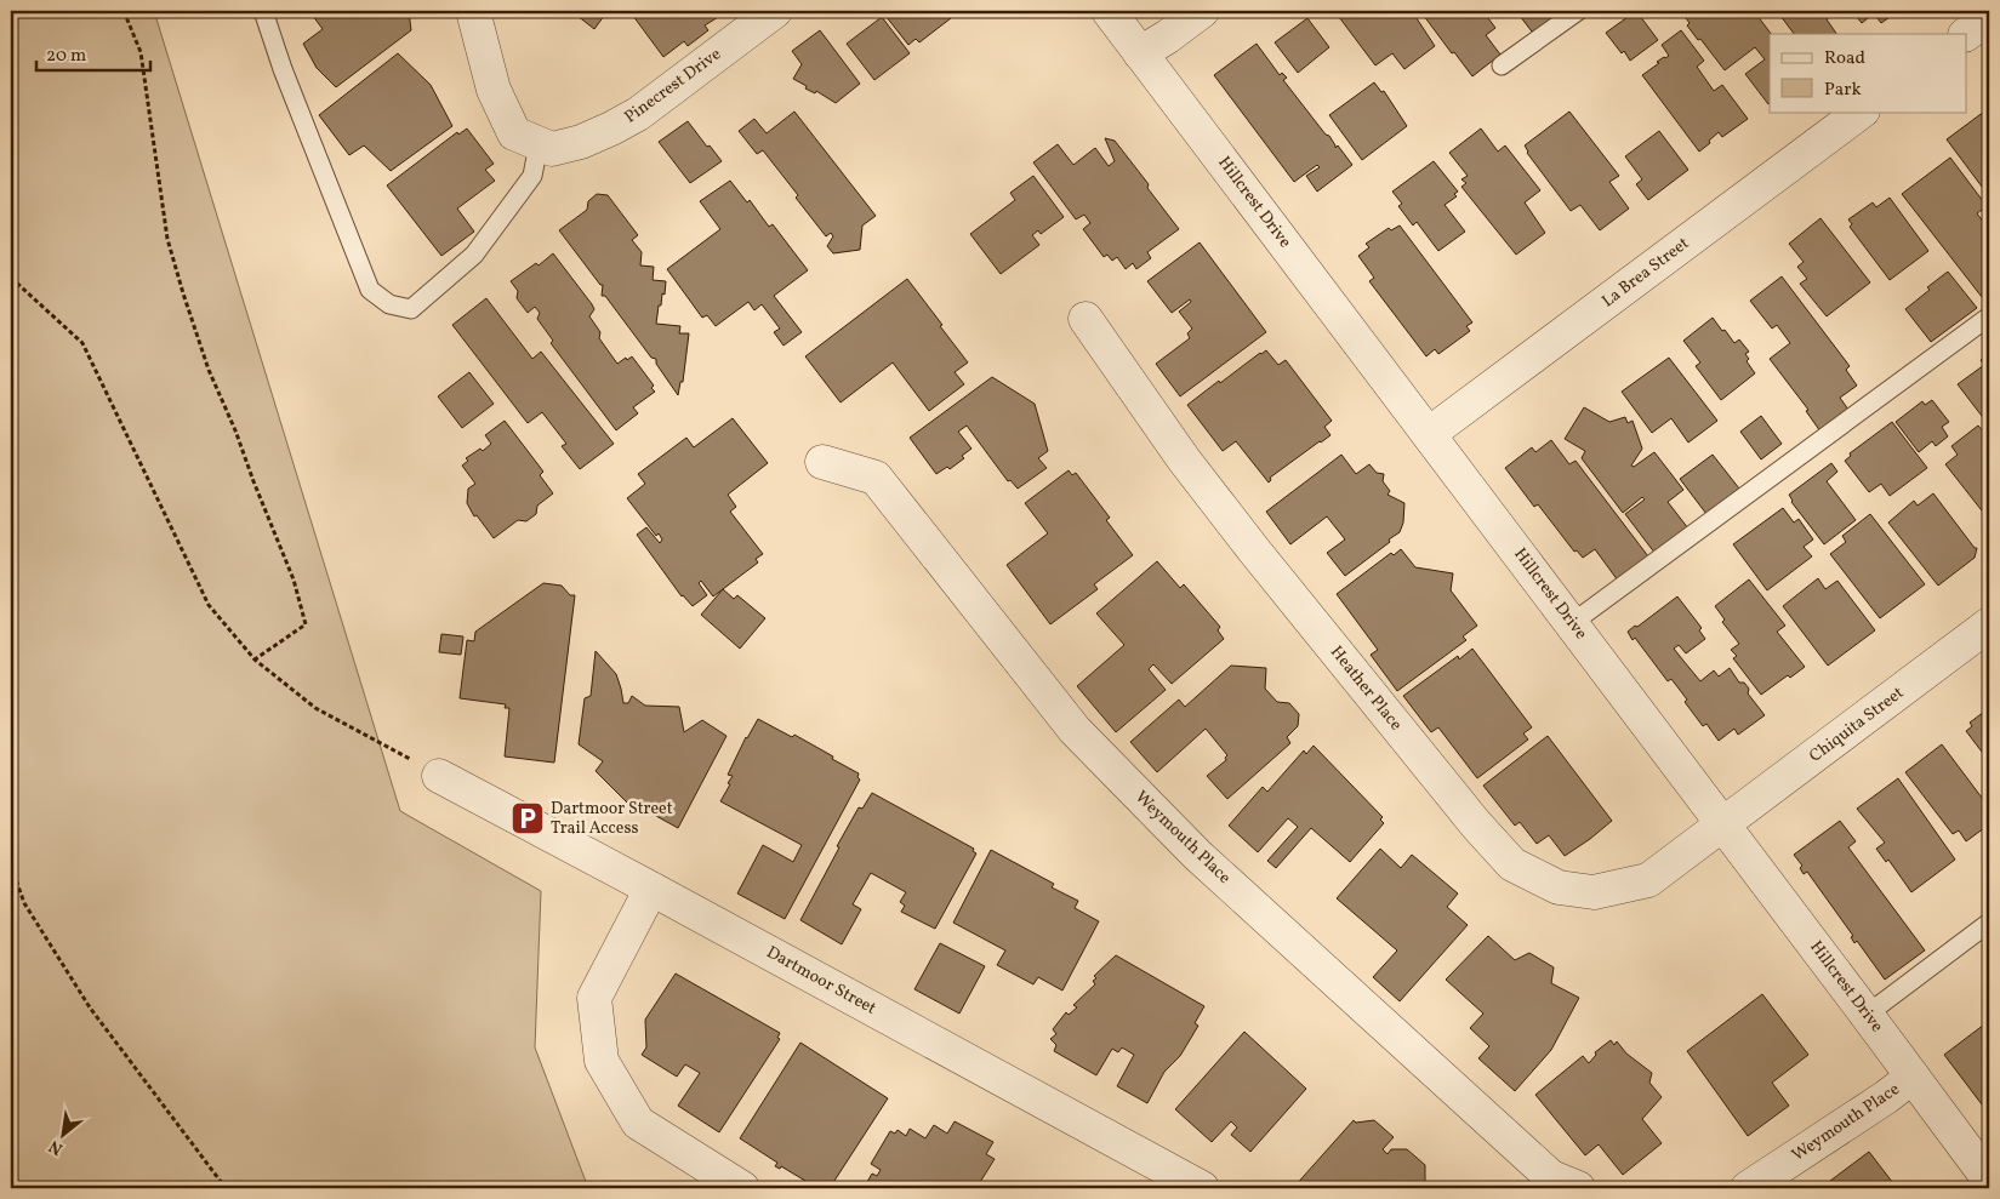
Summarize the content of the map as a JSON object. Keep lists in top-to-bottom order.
{
  "streets": {
    "street": [
      "Pinecrest Drive",
      "Hillcrest Drive",
      "La Brea Street",
      "Heather Place",
      "Chiquita Street",
      "Weymouth Place",
      "Dartmoor Street"
    ]
  },
  "crossings": [
    ["Hillcrest Drive", "La Brea Street"],
    ["Hillcrest Drive", "Heather Place"],
    ["Hillcrest Drive", "Chiquita Street"],
    ["Hillcrest Drive", "Weymouth Place"],
    ["Heather Place", "Chiquita Street"]
  ],
  "places": {
    "parking": ["Dartmoor Street Trail Access"]
  },
  "legend": ["Road", "Park"],
  "scale_bar": "20 m",
  "north": "bottom left"
}
